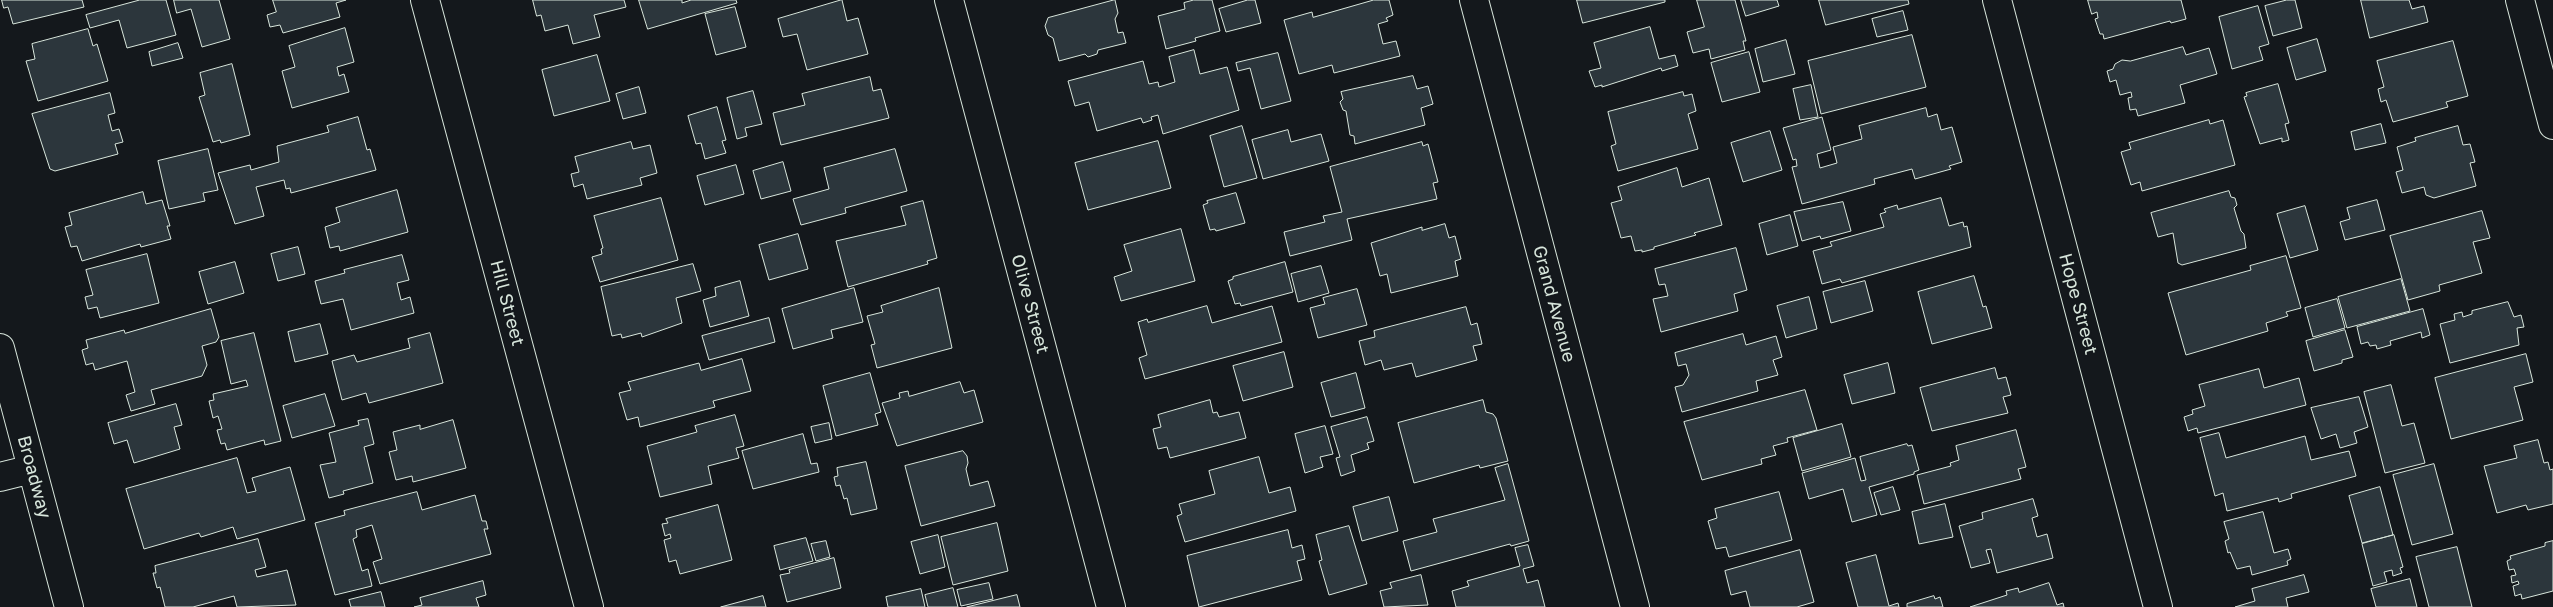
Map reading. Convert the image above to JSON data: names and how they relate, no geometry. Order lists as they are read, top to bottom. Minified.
{"streets":{"street":["Hill Street","Olive Street","Grand Avenue","Hope Street","Broadway"]}}
